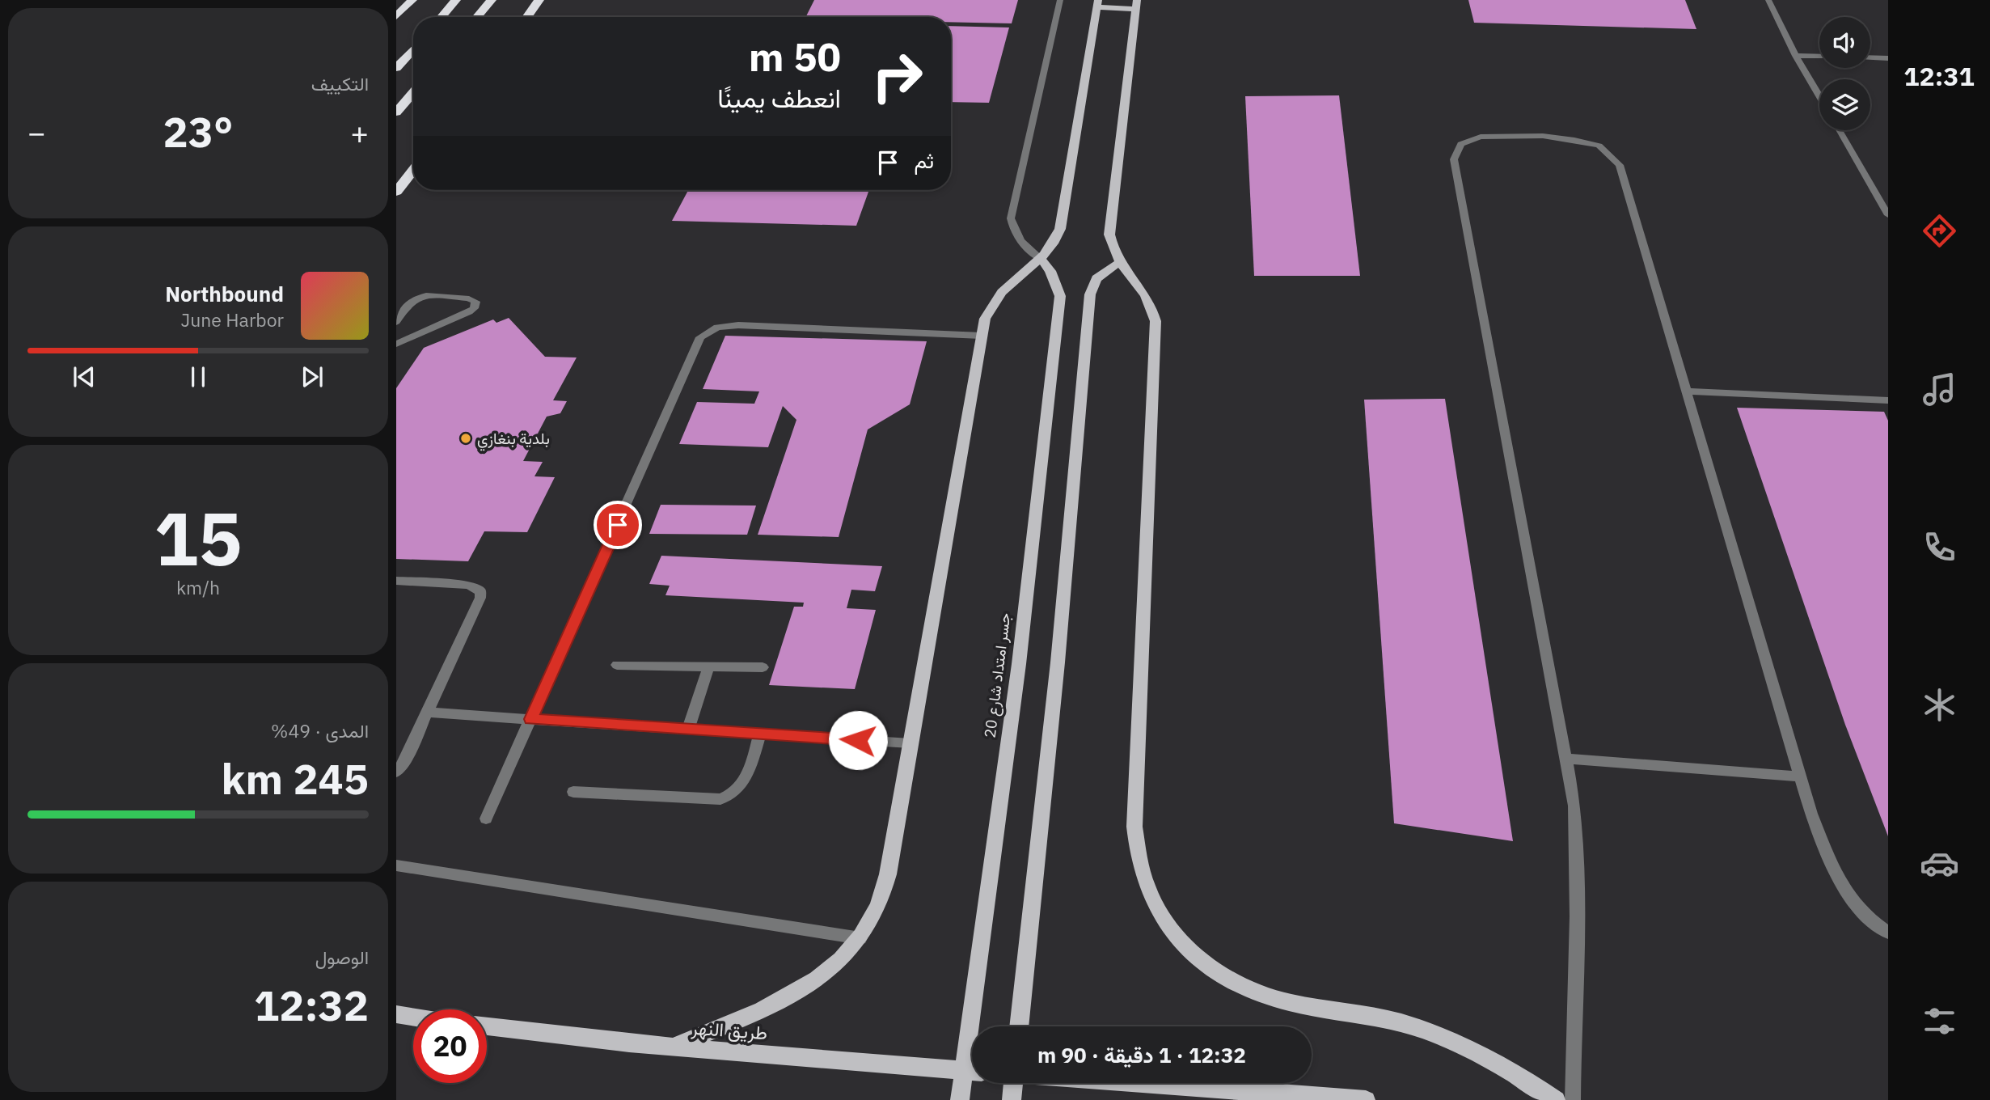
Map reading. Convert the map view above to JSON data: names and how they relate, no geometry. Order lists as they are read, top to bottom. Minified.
{"streets":{"main road":["جسر امتداد شارع 20","طريق النهر"]},"places":["بلدية بنغازي"],"page":{"tabs":"12:31","tile":["التكييف",["15","km/h"],["المدى · 49%","245 km"],["الوصول","12:32"]],"turn":["50 m","انعطف يمينًا"],"heat":["−","23°","+"],"then":"ثم","song":["Northbound","June Harbor"],"limit":"20","trip":"12:32 · 1 دقيقة · 90 m"}}
